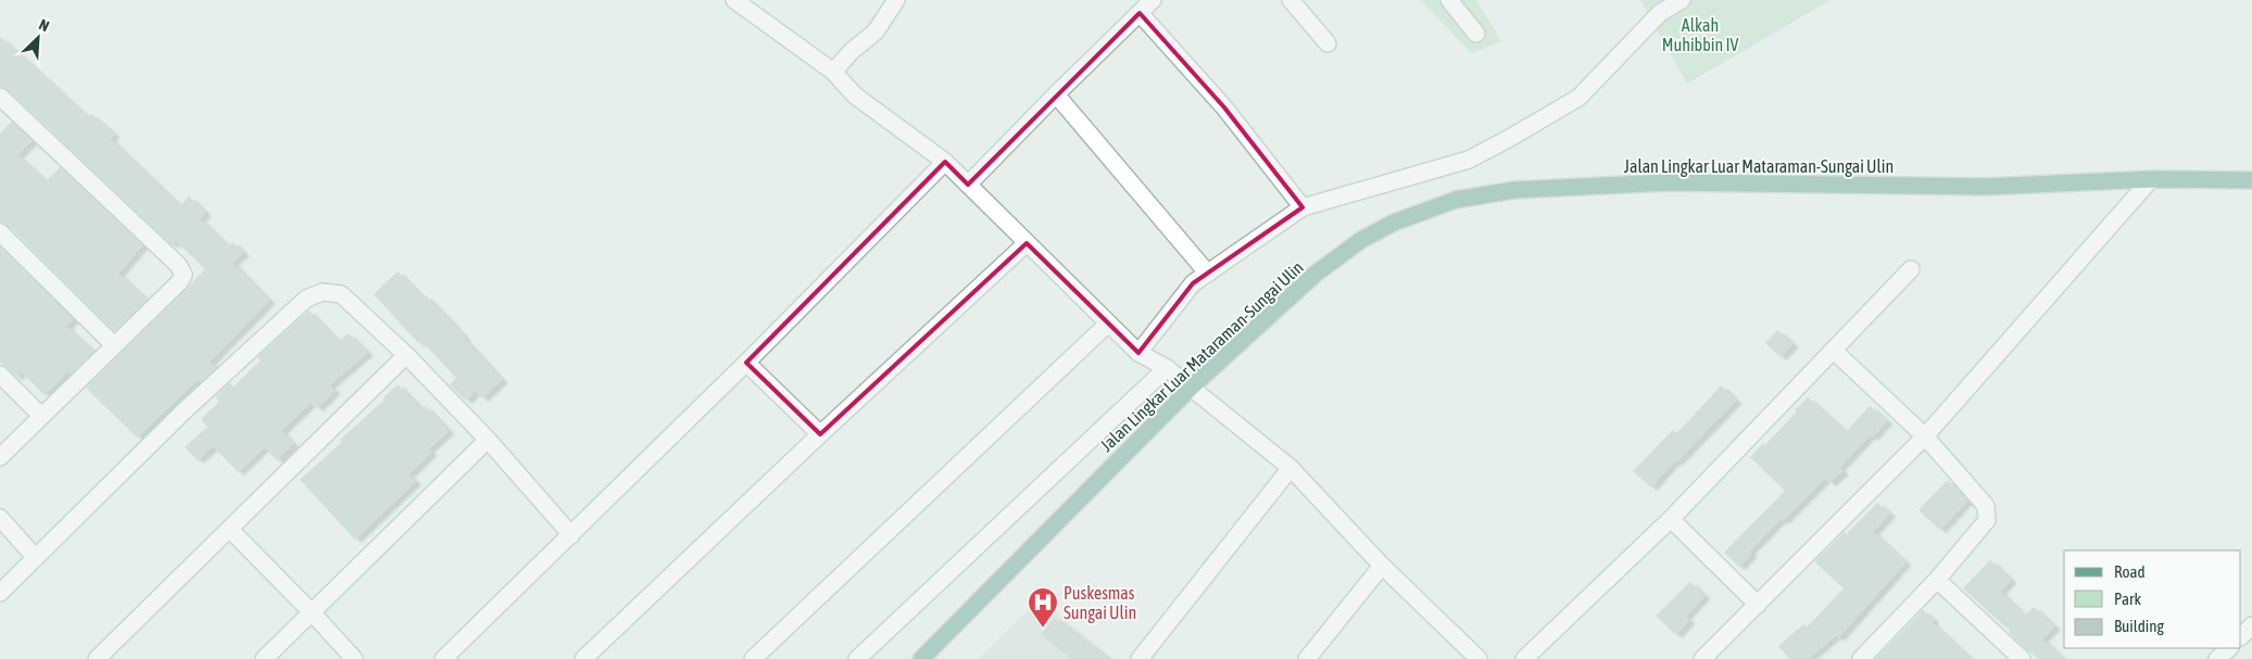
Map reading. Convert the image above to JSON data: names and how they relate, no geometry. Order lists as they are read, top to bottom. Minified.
{"streets":{"main road":["Jalan Lingkar Luar Mataraman-Sungai Ulin"]},"parks":["Alkah Muhibbin IV"],"places":{"hospital":["Puskesmas Sungai Ulin"]},"legend":["Road","Park","Building"],"north":"top right"}
